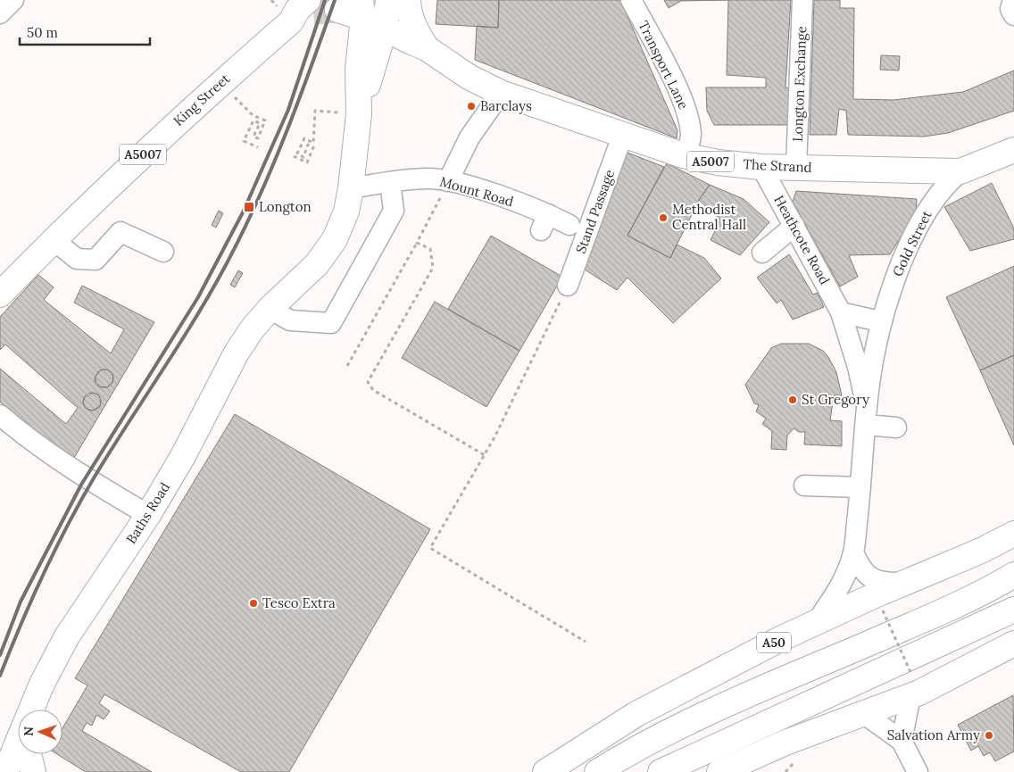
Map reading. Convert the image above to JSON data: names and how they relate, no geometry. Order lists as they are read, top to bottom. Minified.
{"streets":{"main road":["King Street","A5007","The Strand","Baths Road","A50"],"street":["Transport Lane","Longton Exchange","Mount Road","Stand Passage","Heathcote Road","Gold Street"]},"crossings":[["Transport Lane","The Strand"],["Longton Exchange","The Strand"],["A5007","The Strand"],["The Strand","Stand Passage"],["The Strand","Heathcote Road"],["The Strand","Gold Street"],["Mount Road","Baths Road"],["Heathcote Road","Gold Street"],["Heathcote Road","A50"]],"places":{"other":["Barclays","Methodist Central Hall","St Gregory","Tesco Extra","Salvation Army"],"transit":["Longton"]},"scale_bar":"50 m","north":"left"}
